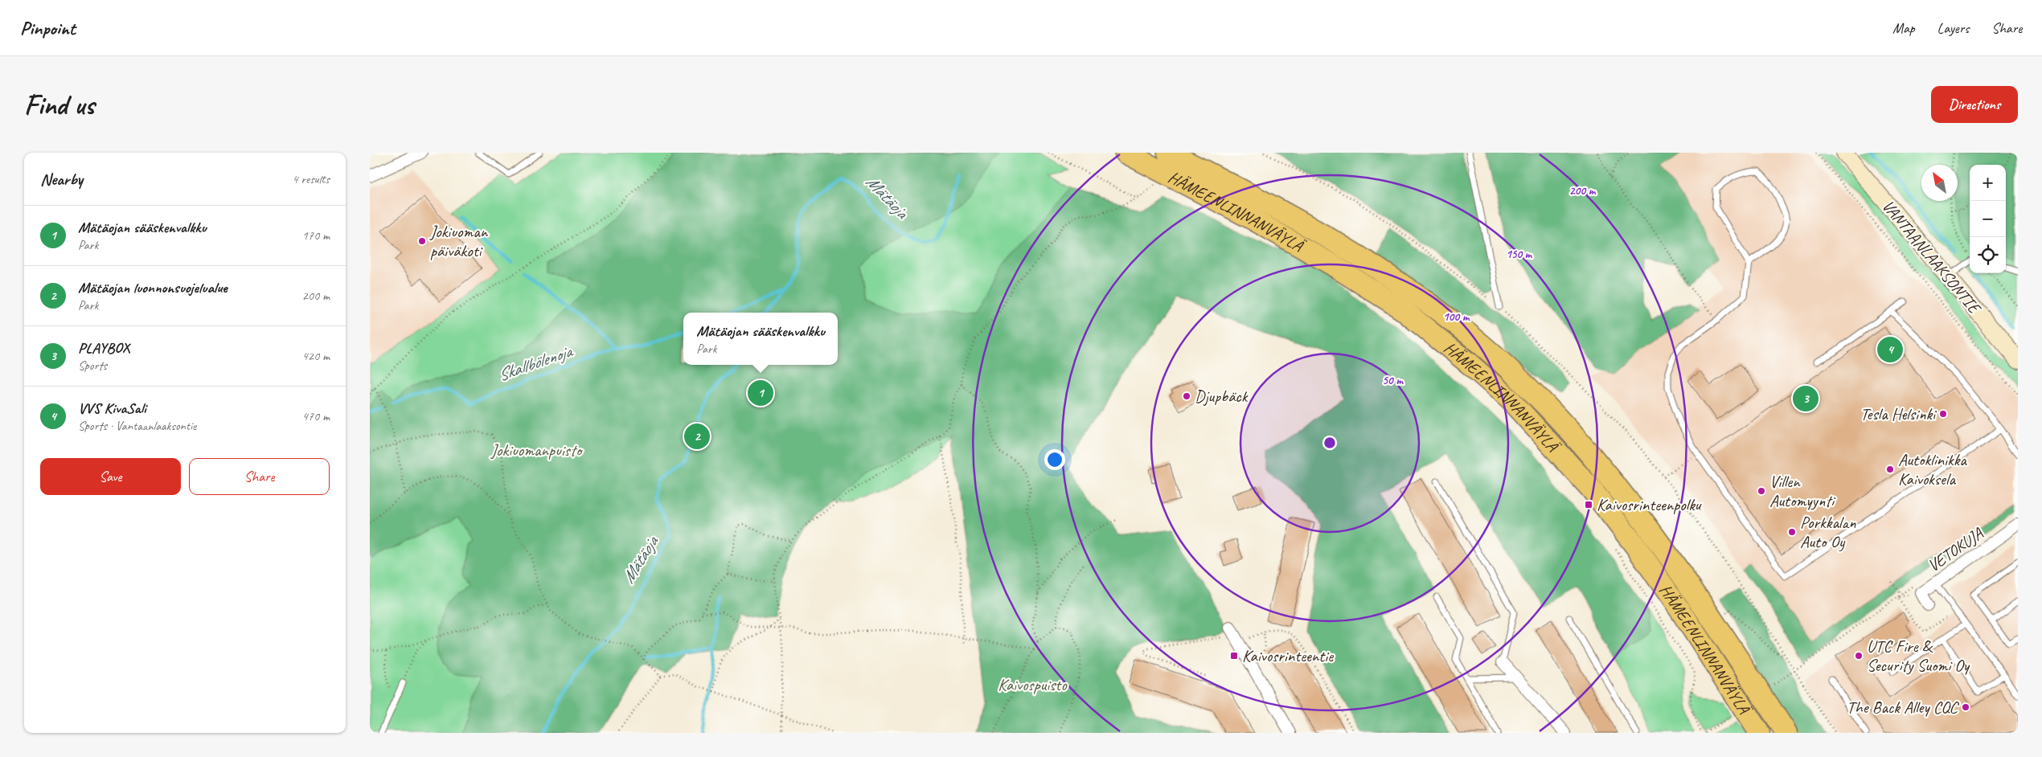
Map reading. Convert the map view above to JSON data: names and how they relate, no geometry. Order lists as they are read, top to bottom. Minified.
{"streets":{"highway":["HÄMEENLINNANVÄYLÄ"],"main road":["VANTAANLAAKSONTIE"],"street":["VETOKUJA"]},"water":["Mätäoja","Skallbölenoja"],"parks":["Jokiuomanpuisto","Kaivospuisto"],"places":{"other":["Jokiuoman päiväkoti","Djupbäck","Tesla Helsinki","Autoklinikka Kaivoksela","Villen Automyynti","Porkkalan Auto Oy","UTC Fire & Security Suomi Oy","The Back Alley CQC"],"transit":["Kaivosrinteenpolku","Kaivosrinteentie"]},"north":"top left","page":{"header":"Pinpoint","nav":["Map","Layers","Share"],"buttons":["Directions",["Save","Share"]],"title":"Find us","heading":["Nearby","4 results"],"map_buttons":["+","−"],"list":[{"mark":"1","name":"Mätäojan sääskenvalkku","note":"Park","value":"170 m"},{"mark":"2","name":"Mätäojan luonnonsuojelualue","note":"Park","value":"200 m"},{"mark":"3","name":"PLAYBOX","note":"Sports","value":"420 m"},{"mark":"4","name":"VVS KivaSali","note":"Sports · Vantaanlaaksontie","value":"470 m"}],"popup":["Mätäojan sääskenvalkku","Park"],"pins":["4","1","3","2"]},"rings":["200 m","150 m","100 m","50 m"]}
